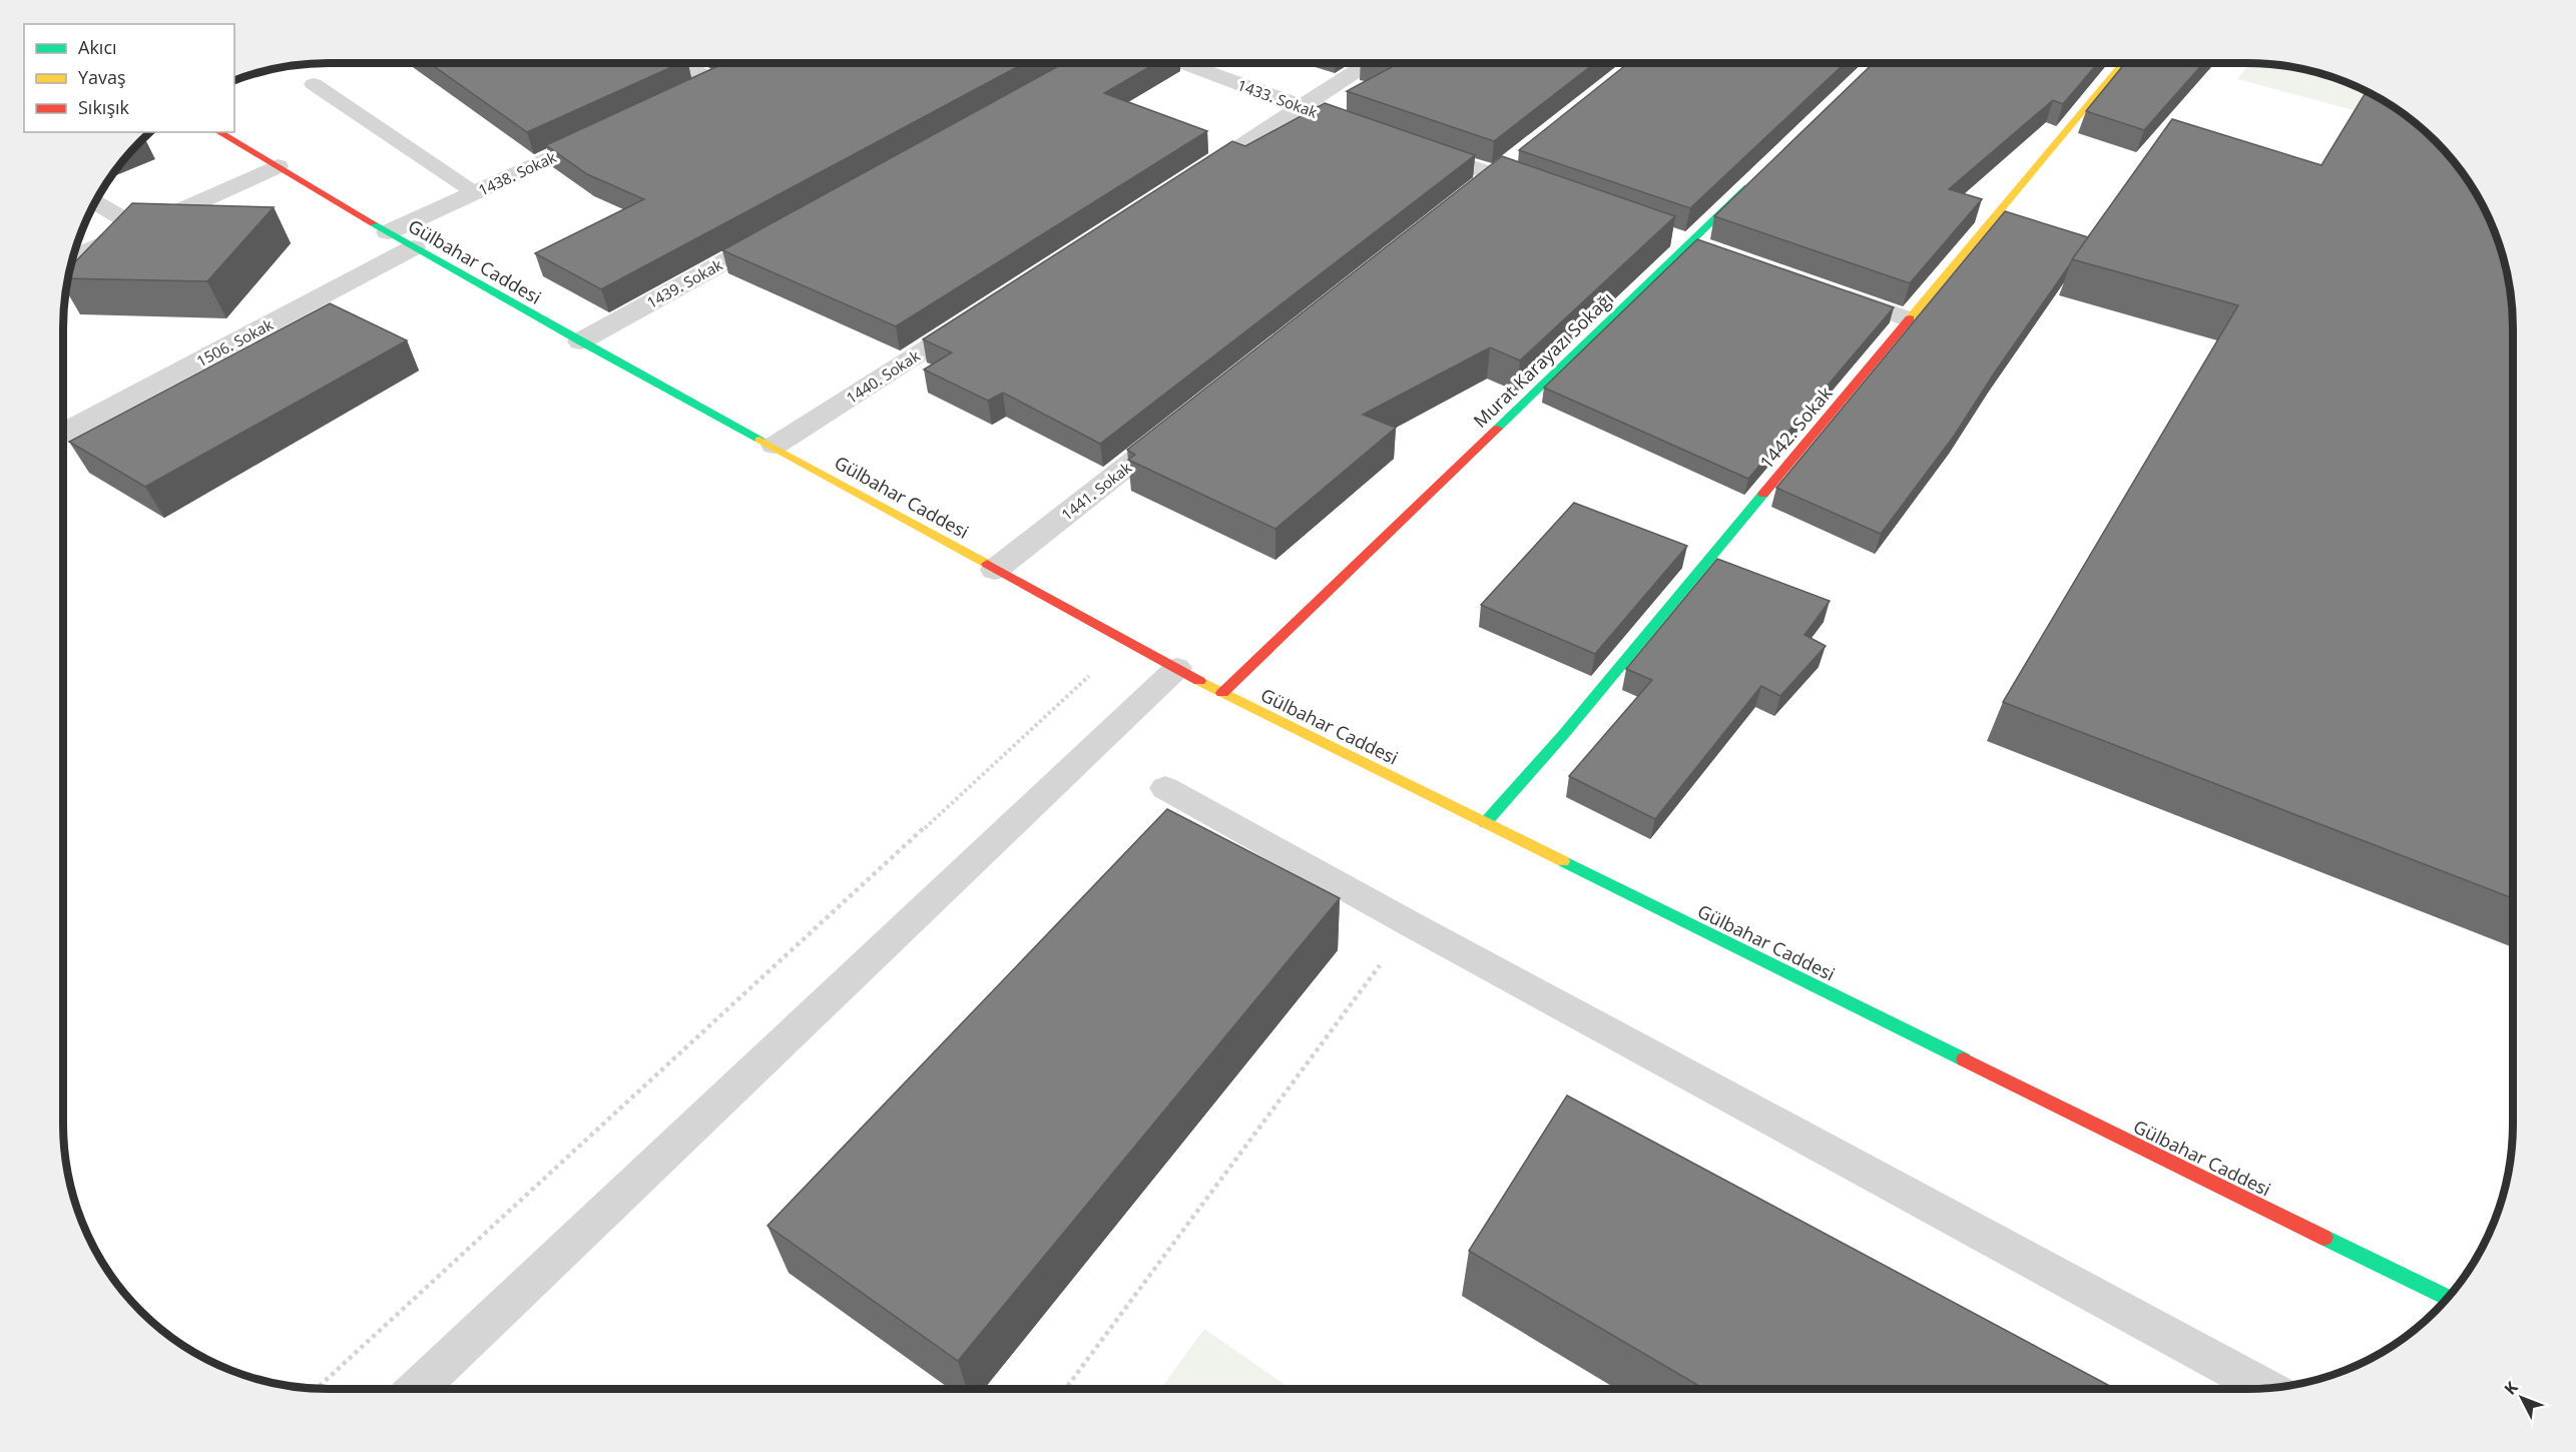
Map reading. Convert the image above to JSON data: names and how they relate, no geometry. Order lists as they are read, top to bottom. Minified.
{"streets":{"street":["1433. Sokak","1438. Sokak","Gülbahar Caddesi","1439. Sokak","1506. Sokak","Murat Karayazı Sokağı","1440. Sokak","1442. Sokak","1441. Sokak"]},"crossings":[["1438. Sokak","Gülbahar Caddesi"],["Gülbahar Caddesi","1439. Sokak"],["Gülbahar Caddesi","1506. Sokak"],["Gülbahar Caddesi","Murat Karayazı Sokağı"],["Gülbahar Caddesi","1440. Sokak"],["Gülbahar Caddesi","1442. Sokak"],["Gülbahar Caddesi","1441. Sokak"]],"legend":["Akıcı","Yavaş","Sıkışık"],"north":"top left"}
